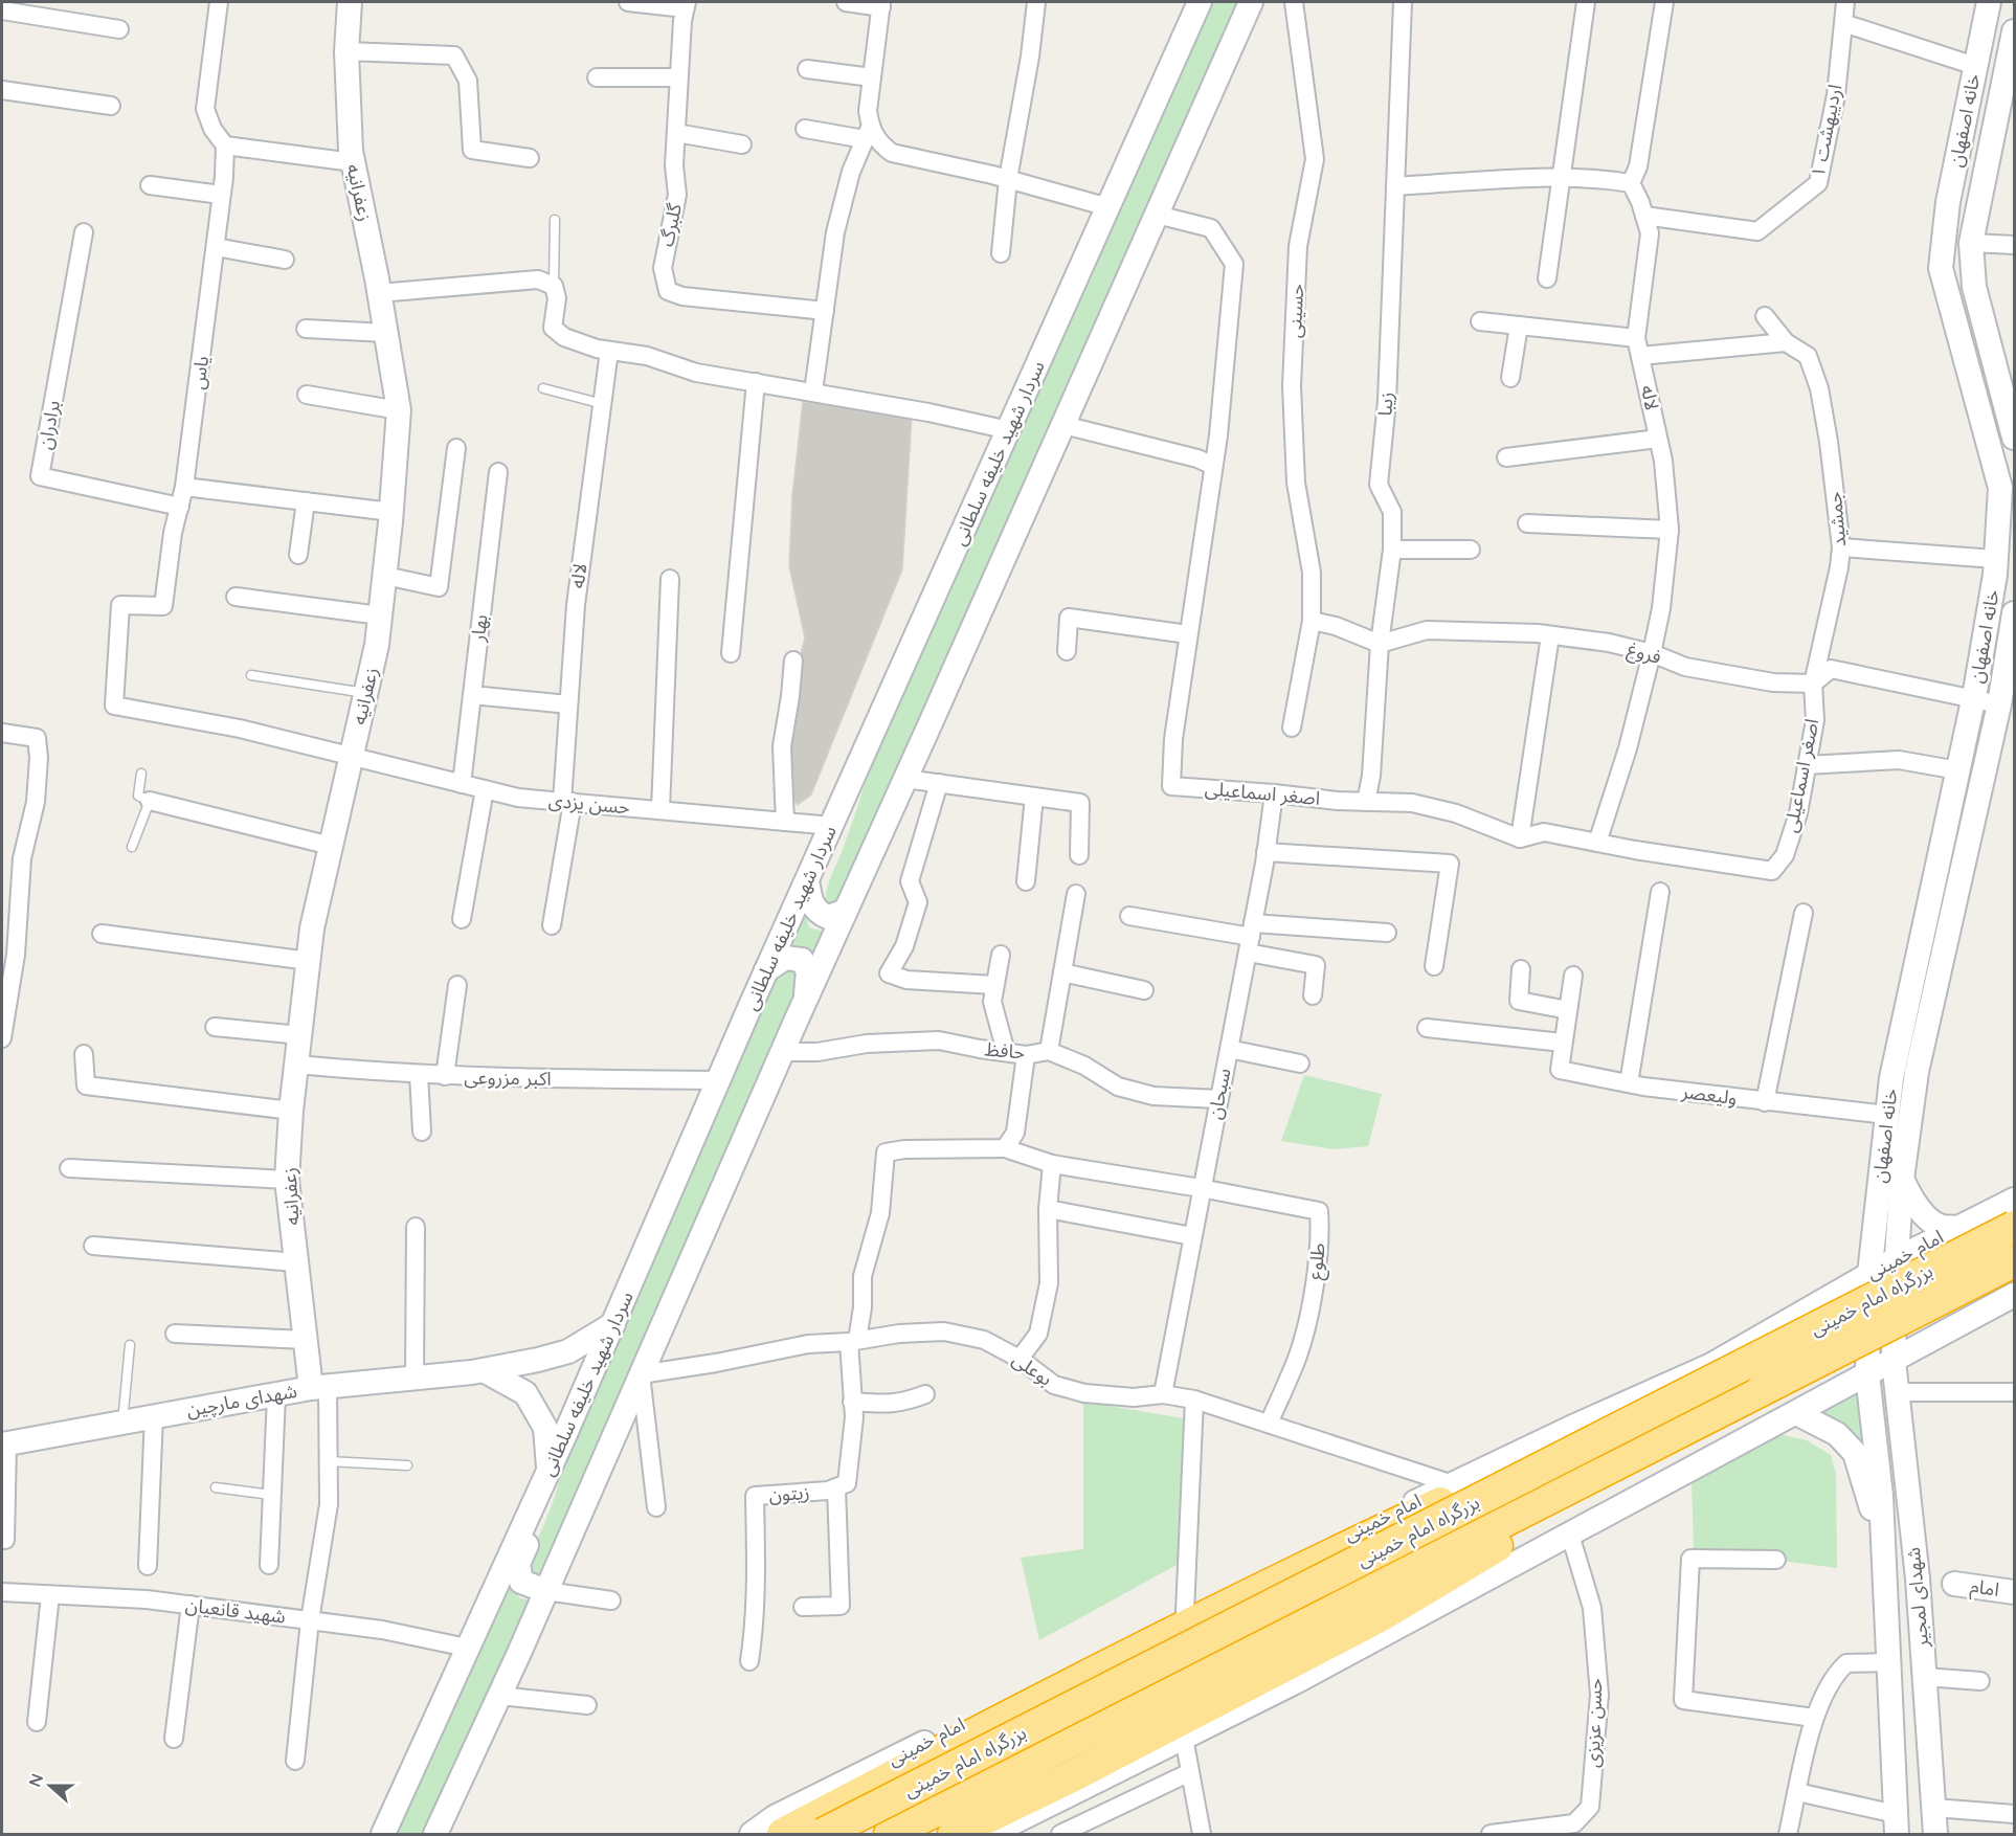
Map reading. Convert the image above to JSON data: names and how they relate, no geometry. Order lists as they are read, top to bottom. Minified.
{"streets":{"highway":["بزرگراه امام خمینی"],"main road":["خانه اصفهان","زعفرانیه","سردار شهید خلیفه سلطانی","امام خمینی","شهدای مارچین","امام","شهدای لمجیر"],"street":["اردیبهشت ۱","گلبرگ","حسینی","یاس","لاله","زیبا","برادران","جمشید","بهار","فروغ","اصغر اسماعیلی","حسن یزدی","حافظ","اکبر مزروعی","سبحان","ولیعصر","طلوع","بوعلی","زیتون","شهید قانعیان","حسن عزیزی"]},"crossings":[["خانه اصفهان","فروغ"],["خانه اصفهان","ولیعصر"],["خانه اصفهان","امام خمینی"],["خانه اصفهان","شهدای لمجیر"],["اردیبهشت ۱","لاله"],["زعفرانیه","حسن یزدی"],["زعفرانیه","اکبر مزروعی"],["زعفرانیه","شهدای مارچین"],["یاس","برادران"],["یاس","حسن یزدی"],["لاله","فروغ"],["لاله","اصغر اسماعیلی"],["لاله","حسن یزدی"],["زیبا","فروغ"],["زیبا","اصغر اسماعیلی"],["سردار شهید خلیفه سلطانی","حسن یزدی"],["سردار شهید خلیفه سلطانی","اکبر مزروعی"],["سردار شهید خلیفه سلطانی","شهدای مارچین"],["سردار شهید خلیفه سلطانی","شهید قانعیان"],["جمشید","فروغ"],["جمشید","اصغر اسماعیلی"],["بهار","حسن یزدی"],["فروغ","اصغر اسماعیلی"],["اصغر اسماعیلی","سبحان"],["حافظ","سبحان"],["سبحان","طلوع"],["سبحان","بوعلی"],["امام خمینی","بوعلی"],["امام خمینی","شهدای لمجیر"],["طلوع","بوعلی"],["بوعلی","زیتون"]],"north":"left"}
